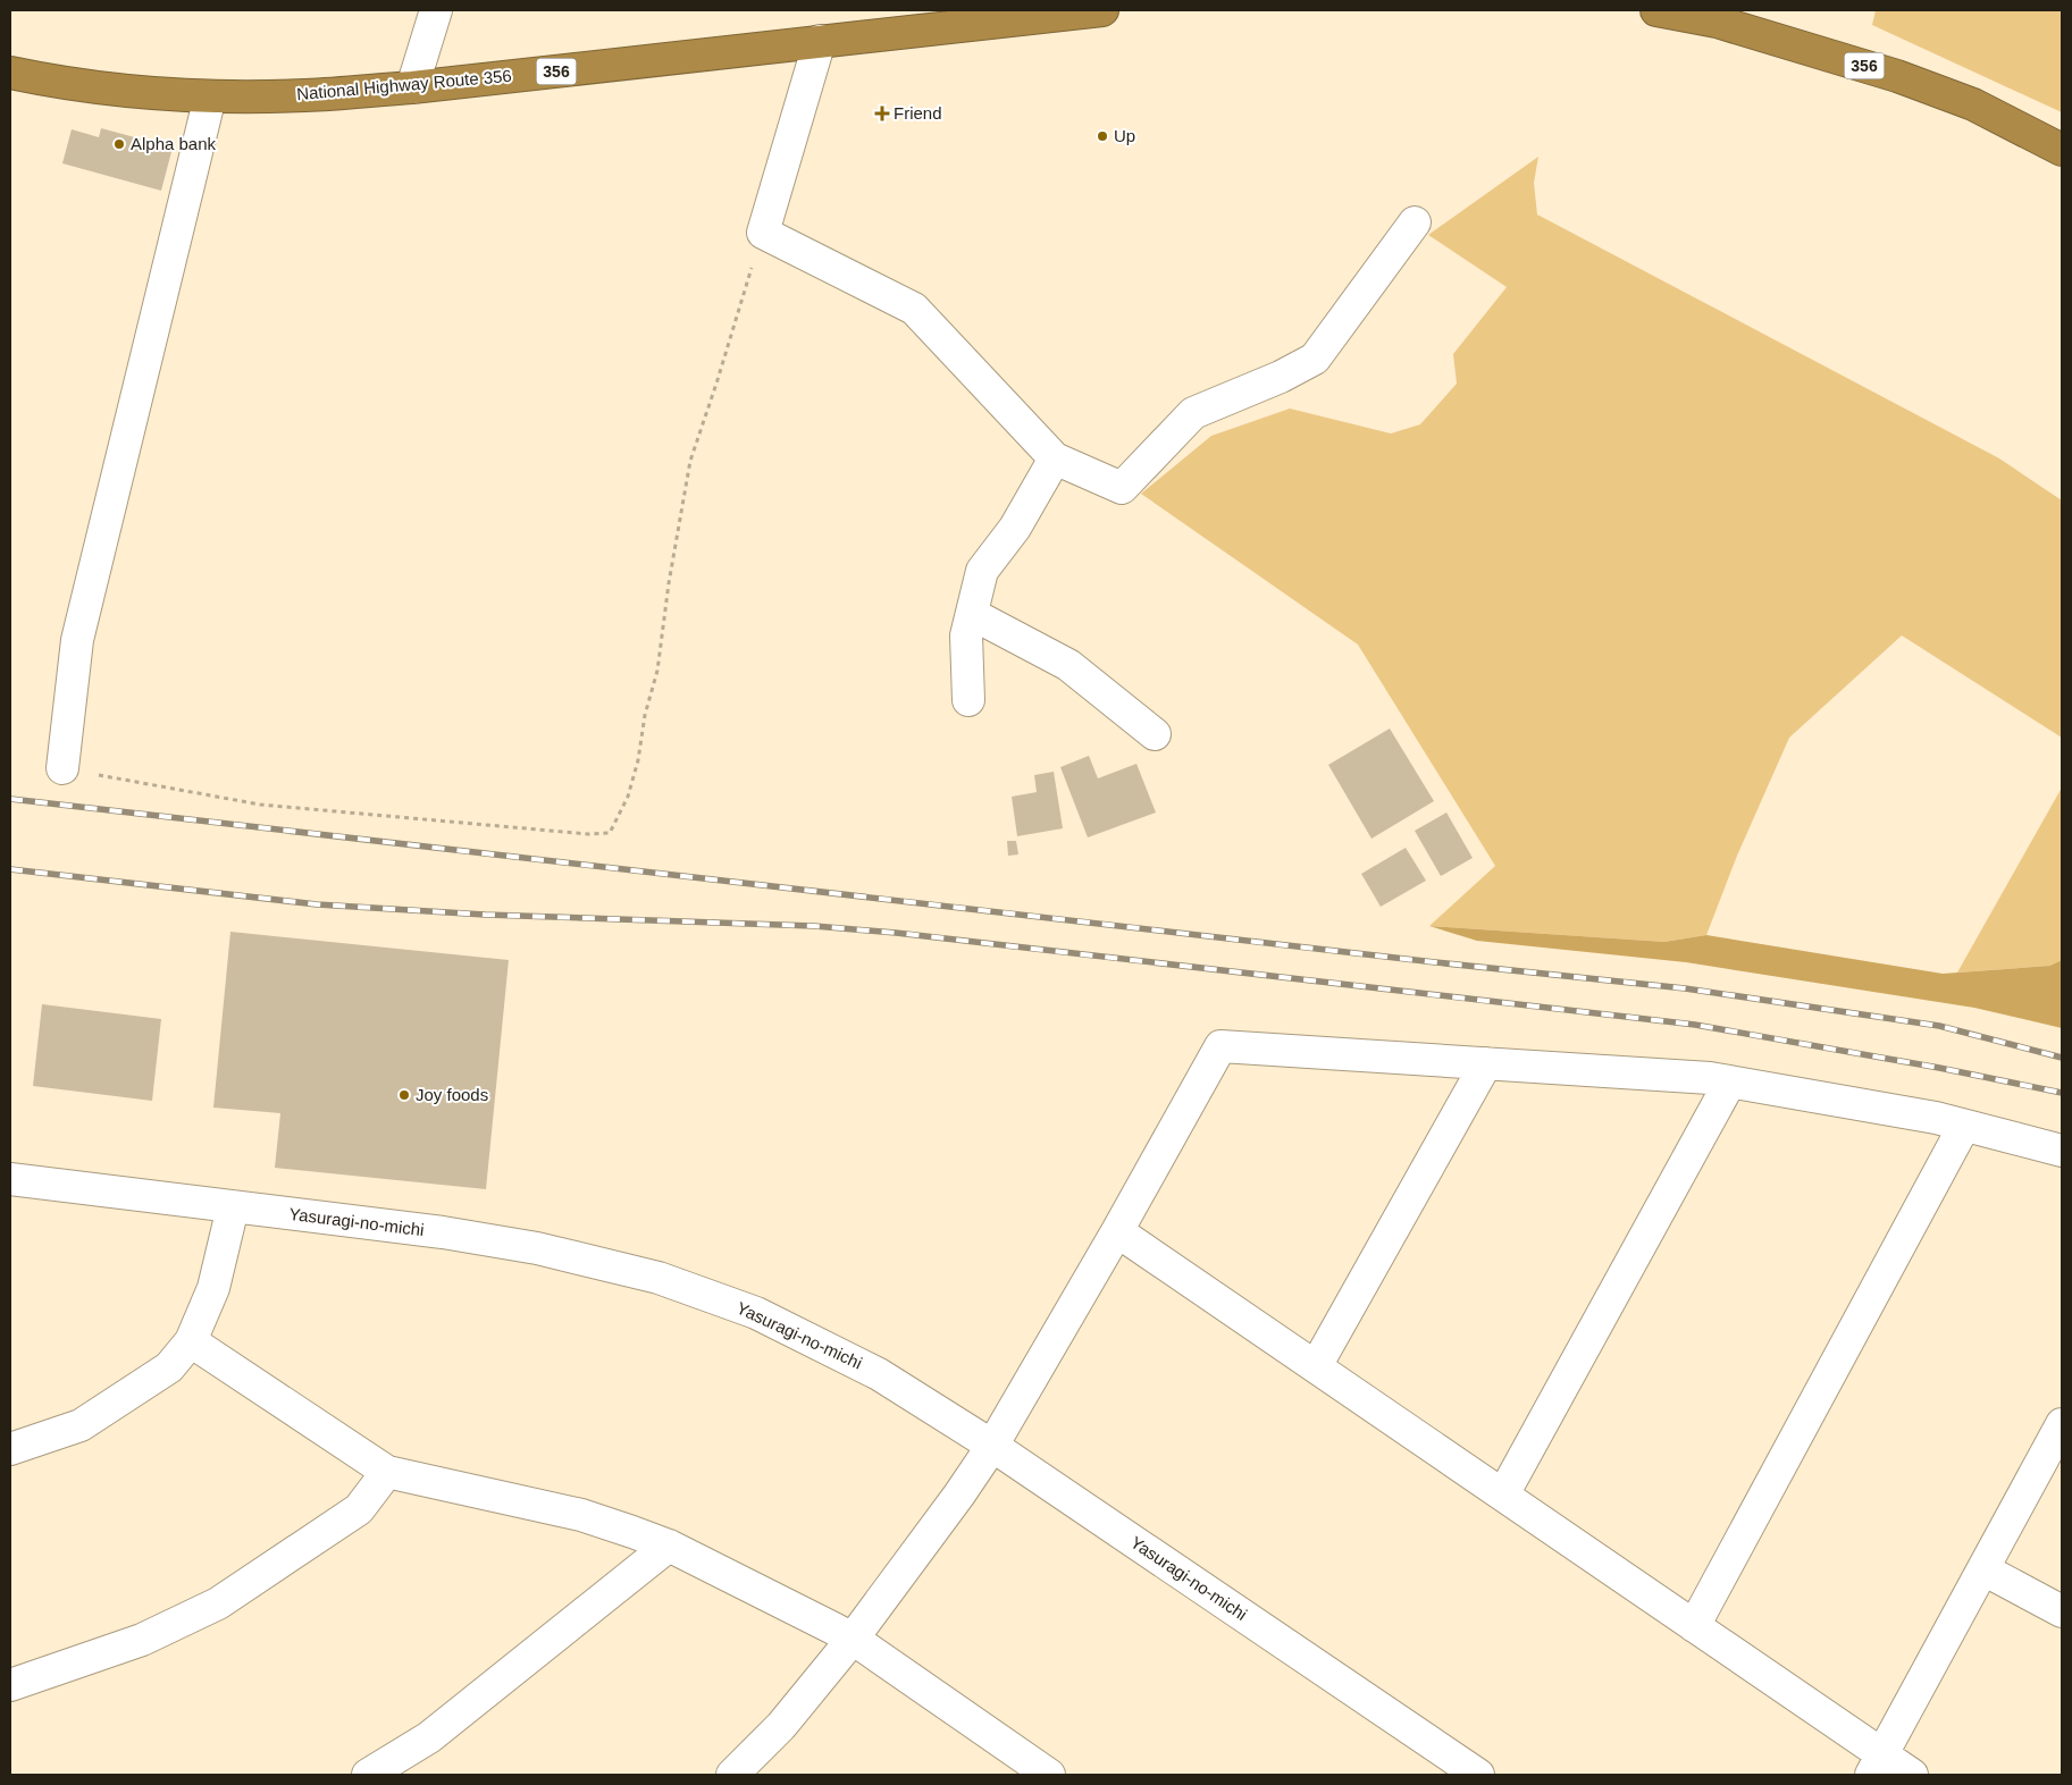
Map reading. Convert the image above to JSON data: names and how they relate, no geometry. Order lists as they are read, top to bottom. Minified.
{"streets":{"highway":["356","National Highway Route 356"],"street":["Yasuragi-no-michi"]},"places":{"health":["Friend"],"other":["Up","Alpha bank","Joy foods"]}}
